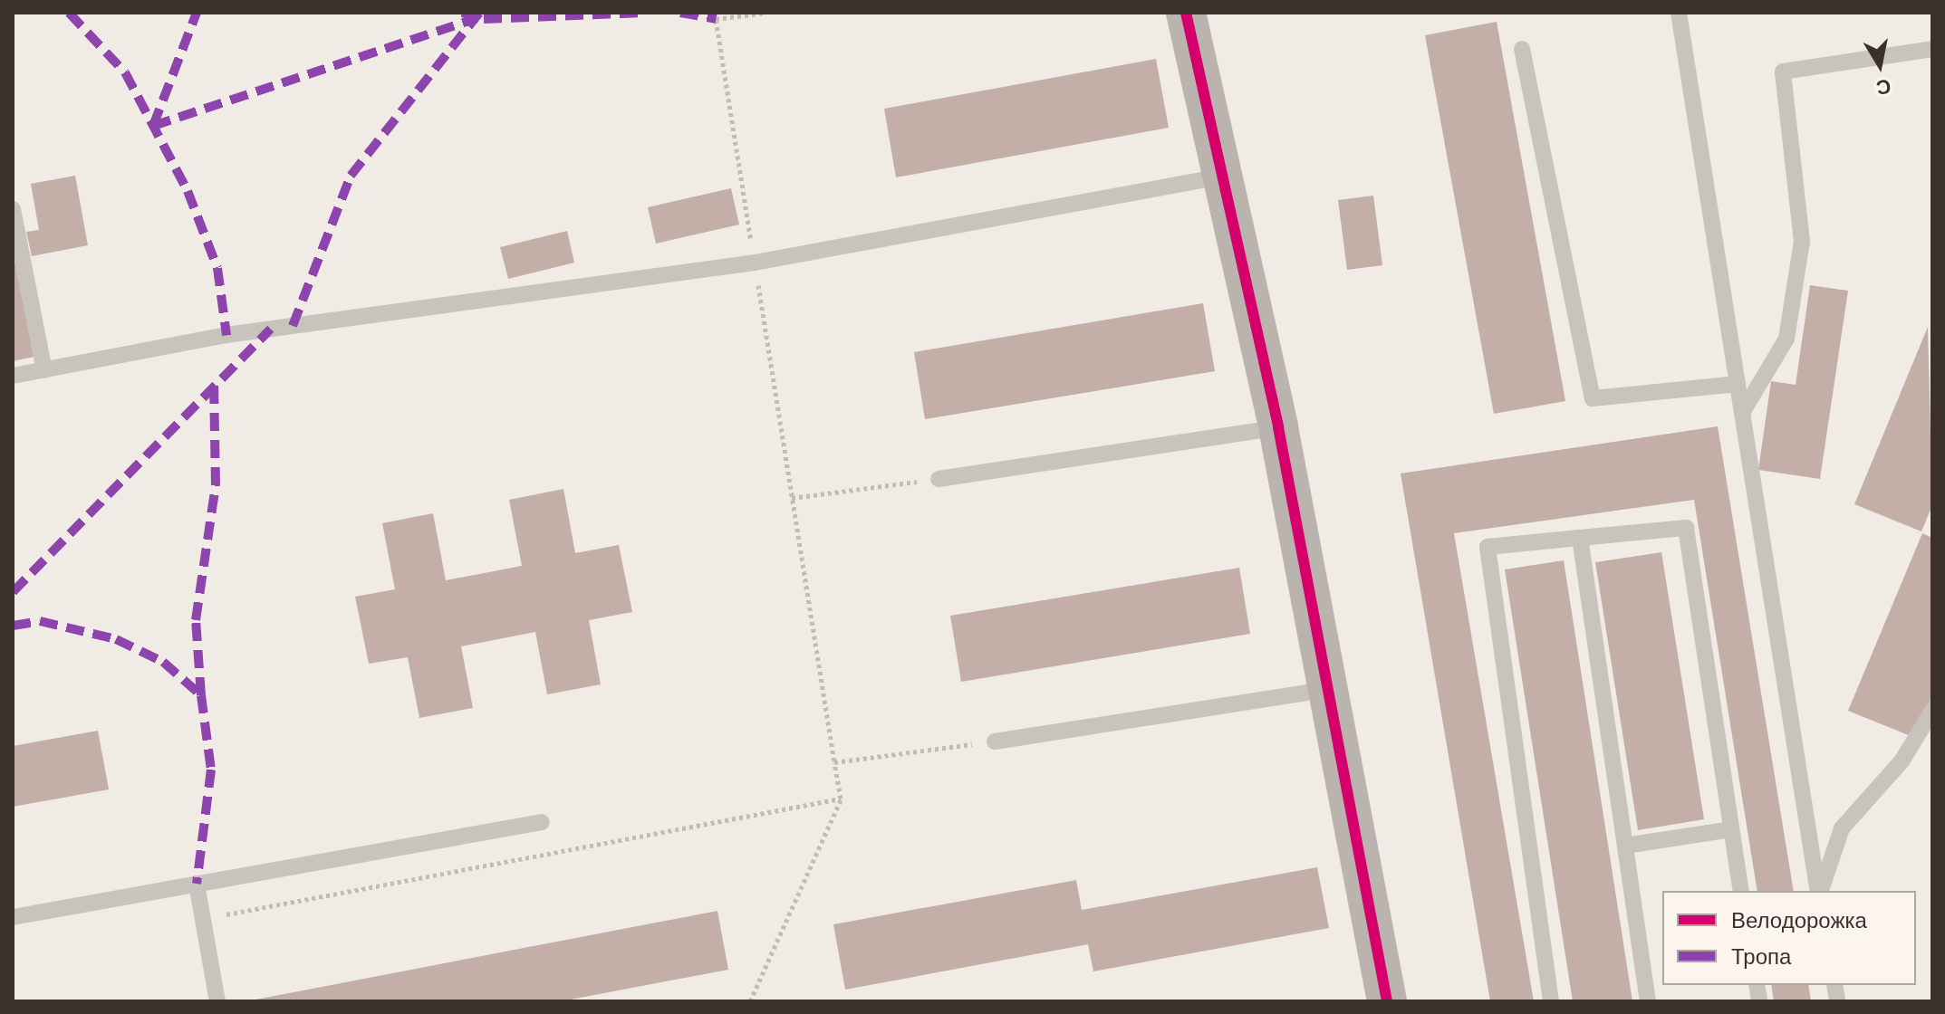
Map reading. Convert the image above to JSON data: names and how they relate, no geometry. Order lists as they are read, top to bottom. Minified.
{"legend":["Велодорожка","Тропа"],"north":"bottom"}
